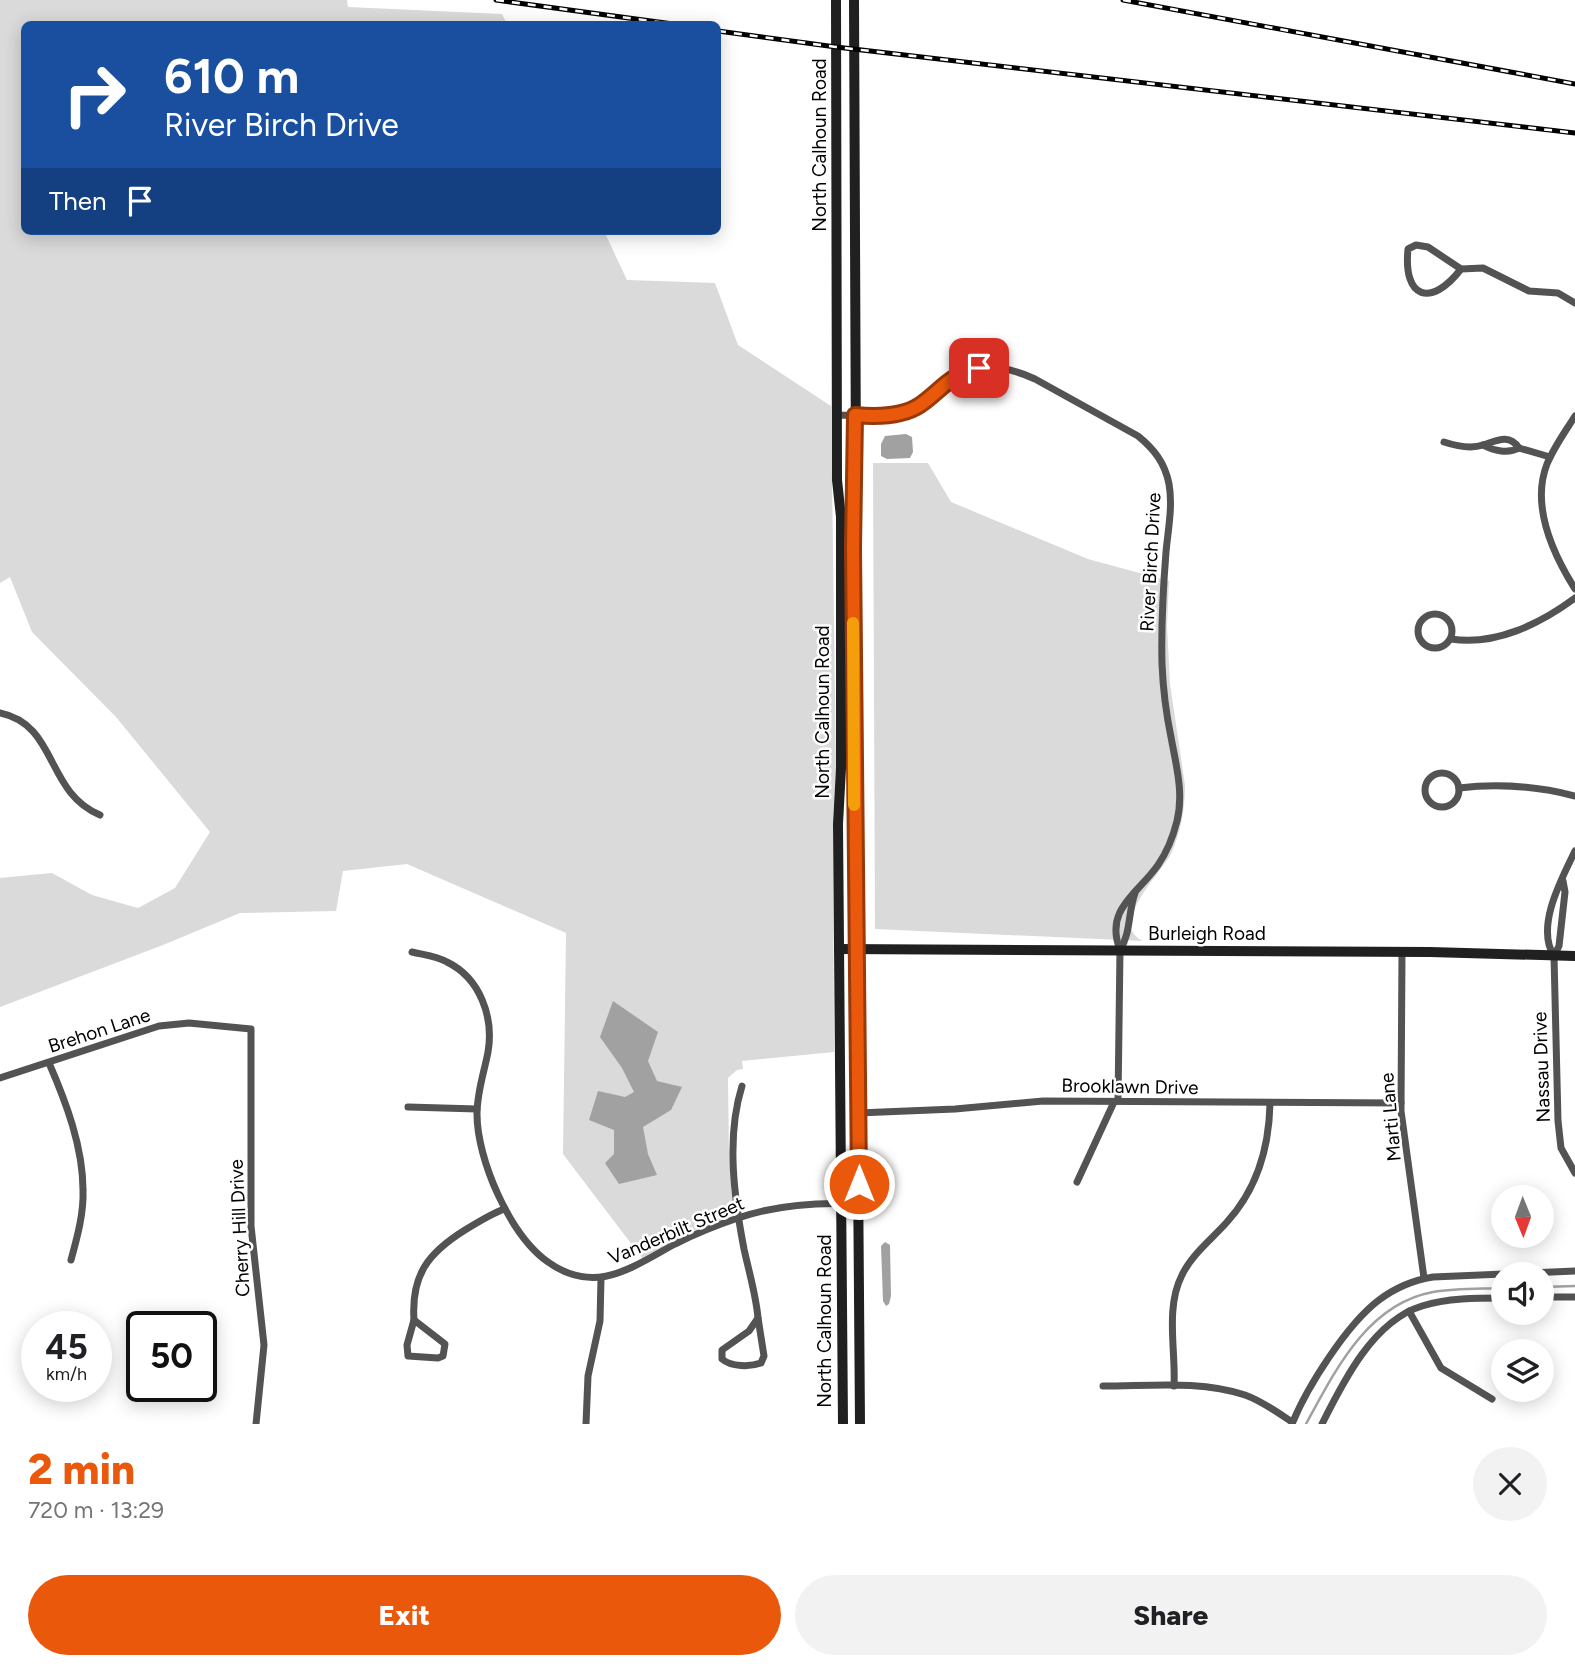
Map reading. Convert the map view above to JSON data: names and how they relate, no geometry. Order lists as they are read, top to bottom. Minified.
{"streets":{"main road":["North Calhoun Road","Burleigh Road"],"street":["River Birch Drive","Brehon Lane","Nassau Drive","Brooklawn Drive","Marti Lane","Cherry Hill Drive","Vanderbilt Street"]},"crossings":[["North Calhoun Road","River Birch Drive"],["North Calhoun Road","Burleigh Road"],["North Calhoun Road","Brooklawn Drive"],["North Calhoun Road","Vanderbilt Street"],["River Birch Drive","Burleigh Road"],["Burleigh Road","Nassau Drive"],["Burleigh Road","Marti Lane"],["Brehon Lane","Cherry Hill Drive"],["Brooklawn Drive","Marti Lane"]],"north":"bottom","page":{"turn":["610 m","River Birch Drive"],"then":"Then","speed":"45 km/h","limit":"50","heading":["2 min","720 m · 13:29"],"buttons":["Exit","Share"]}}
